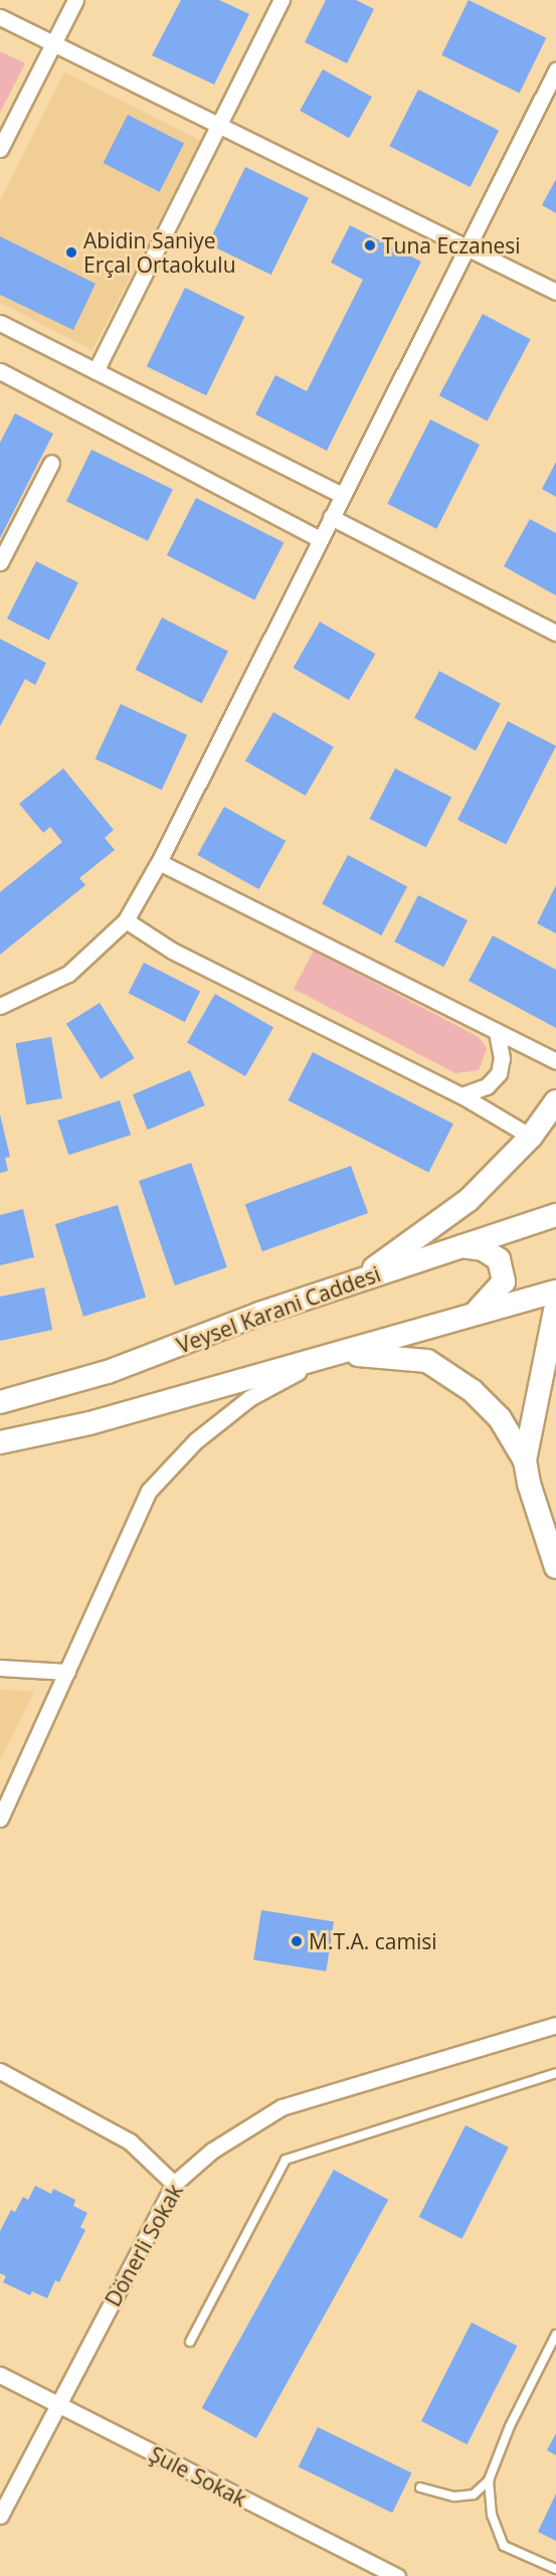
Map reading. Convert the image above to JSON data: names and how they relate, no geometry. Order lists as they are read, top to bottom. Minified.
{"streets":{"main road":["Veysel Karani Caddesi"],"street":["Dönerli Sokak","Şule Sokak"]},"crossings":[["Dönerli Sokak","Şule Sokak"]],"places":["Tuna Eczanesi","Abidin Saniye Erçal Ortaokulu","M.T.A. camisi"]}
